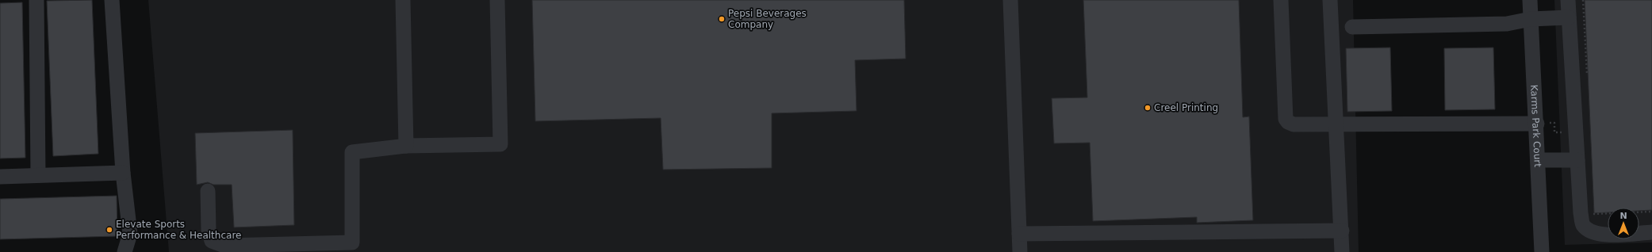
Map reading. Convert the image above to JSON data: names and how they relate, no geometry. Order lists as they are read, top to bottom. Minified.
{"streets":{"street":["Karms Park Court"]},"places":["Pepsi Beverages Company","Creel Printing","Elevate Sports Performance & Healthcare"],"north":"top"}
